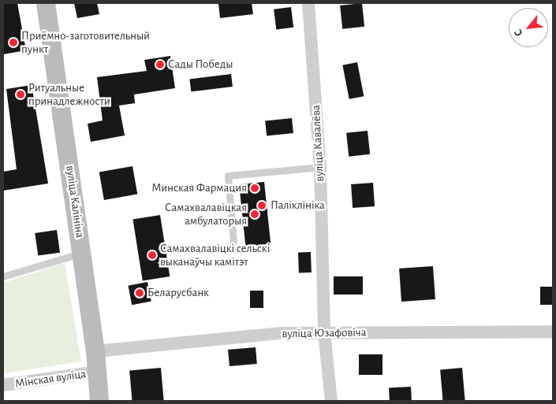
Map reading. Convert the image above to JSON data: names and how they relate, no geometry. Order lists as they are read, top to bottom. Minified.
{"streets":{"street":["вуліца Кавалёва","вуліца Калініна","вуліца Юзафовіча","Мінская вуліца"]},"crossings":[["вуліца Кавалёва","вуліца Юзафовіча"],["вуліца Калініна","вуліца Юзафовіча"],["вуліца Калініна","Мінская вуліца"]],"places":["Приёмно-заготовительный пункт","Сады Победы","Ритуальные принадлежности","Минская Фармация","Паліклініка","Самахвалавіцкая амбулаторыя","Самахвалавіцкі сельскі выканаўчы камітэт","Беларусбанк"],"north":"bottom left"}
